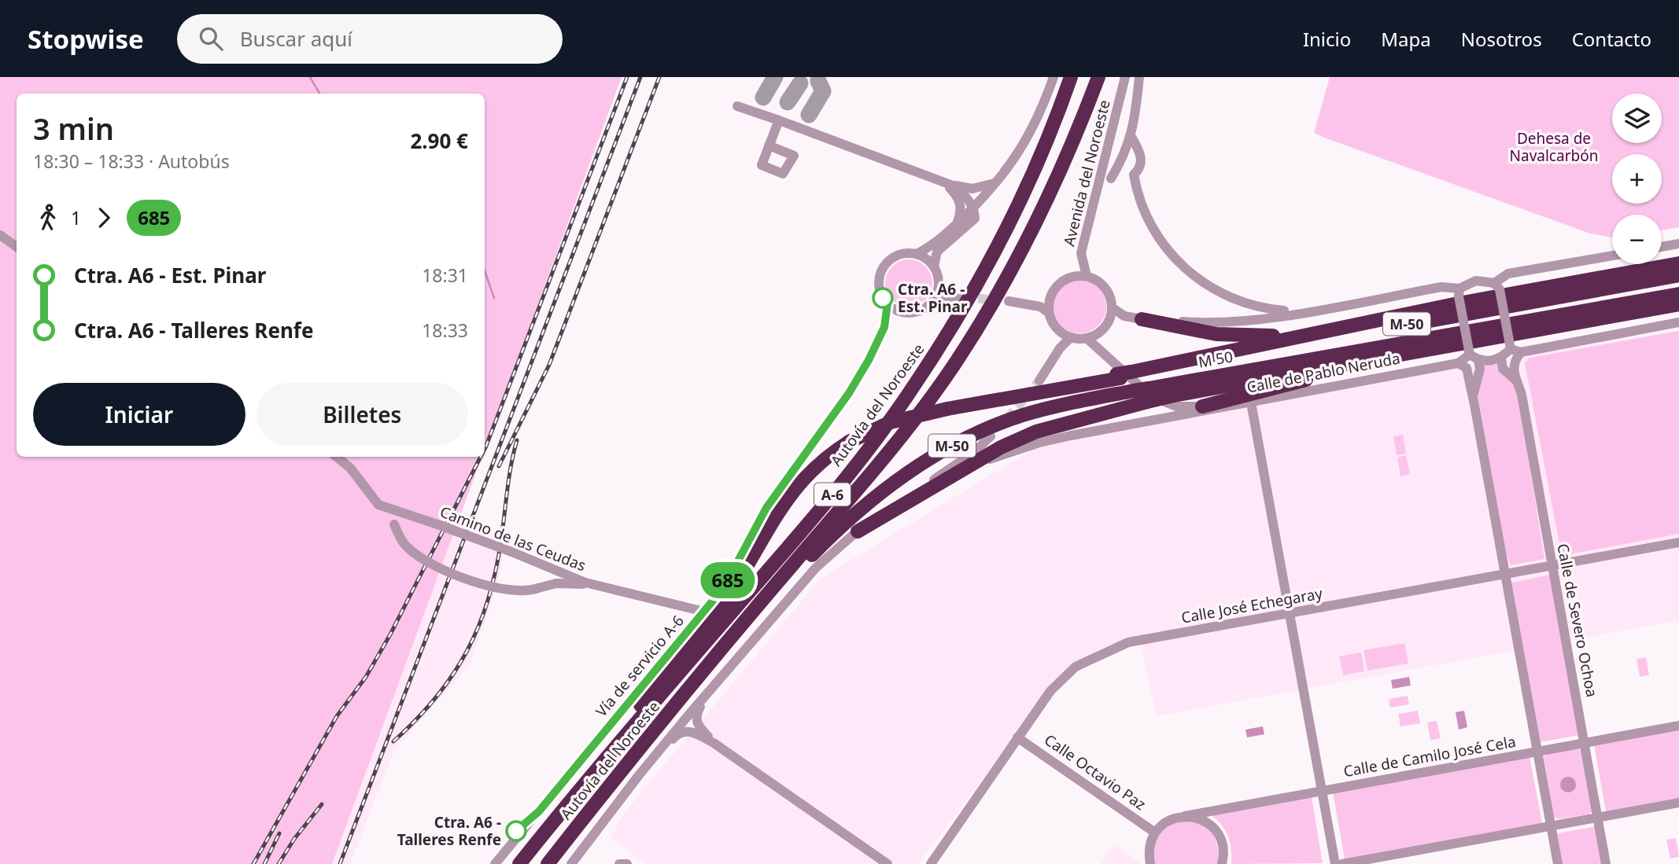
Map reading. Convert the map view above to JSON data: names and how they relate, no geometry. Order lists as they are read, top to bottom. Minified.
{"streets":{"highway":["M-50","M 50","Autovía del Noroeste","A-6"],"street":["Avenida del Noroeste","Calle de Pablo Neruda","Camino de las Ceudas","Calle José Echegaray","Calle de Severo Ochoa","Vía de servicio A-6","Calle de Camilo José Cela","Calle Octavio Paz"]},"crossings":[["M 50","Autovía del Noroeste"],["Camino de las Ceudas","Vía de servicio A-6"],["Calle José Echegaray","Calle de Severo Ochoa"],["Calle José Echegaray","Calle Octavio Paz"],["Calle de Severo Ochoa","Calle de Camilo José Cela"],["Calle de Camilo José Cela","Calle Octavio Paz"]],"parks":["Dehesa de Navalcarbón"],"places":["Ctra. A6 - Est. Pinar","Ctra. A6 - Talleres Renfe"],"lines":["bus line 685"],"page":{"header":"Stopwise","search":"Buscar aquí","nav":["Inicio","Mapa","Nosotros","Contacto"],"on_map":"685","map_buttons":["+","−"],"heading":["3 min","18:30 – 18:33 · Autobús","2.90 €"],"legs":["1","685"],"list":[{"name":"Ctra. A6 - Est. Pinar","value":"18:31"},{"name":"Ctra. A6 - Talleres Renfe","value":"18:33"}],"buttons":["Iniciar","Billetes"]}}
